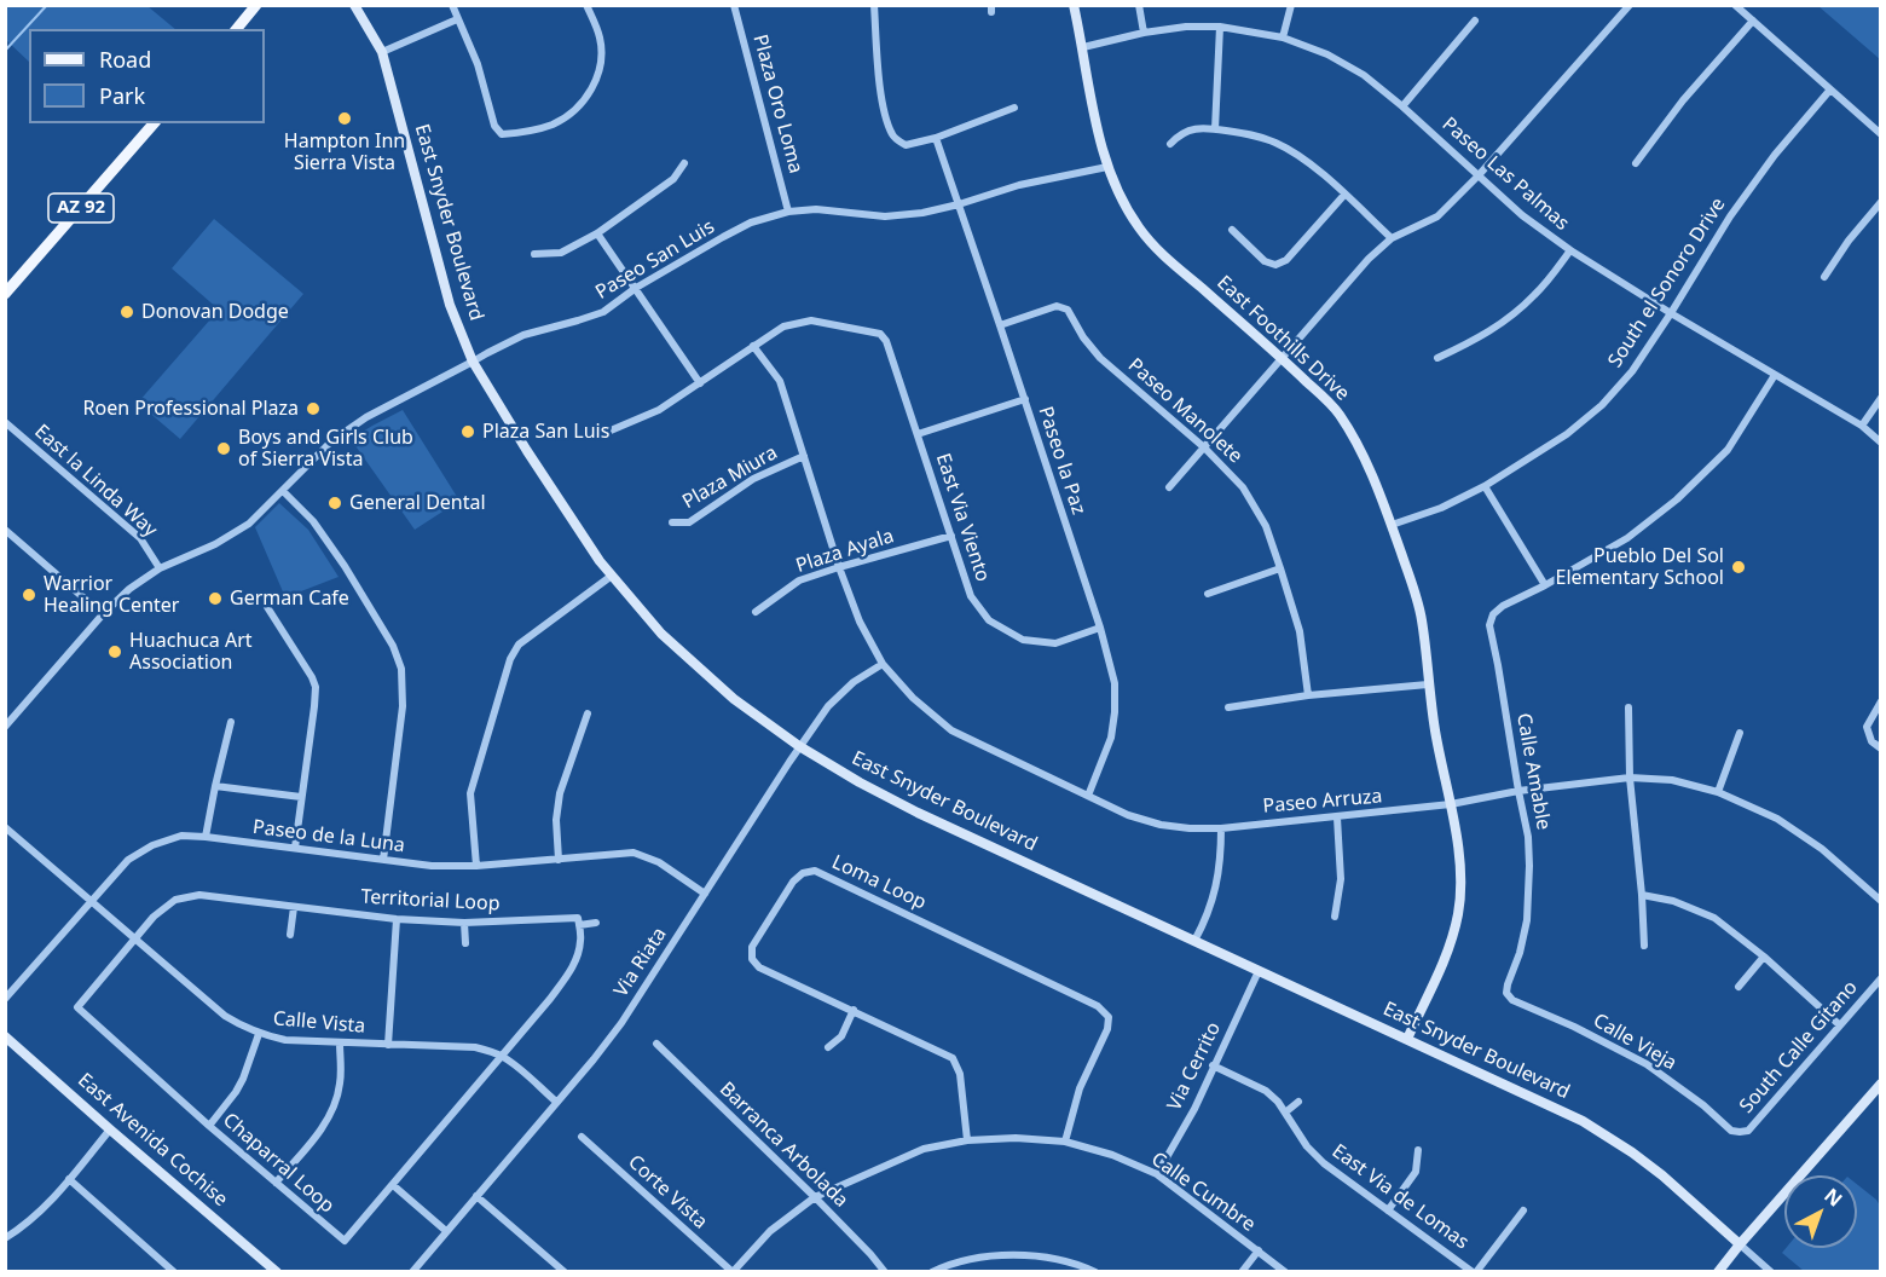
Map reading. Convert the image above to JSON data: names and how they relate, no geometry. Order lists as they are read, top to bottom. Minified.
{"streets":{"main road":["AZ 92"],"street":["Plaza Oro Loma","Paseo Las Palmas","East Snyder Boulevard","Paseo San Luis","South el Sonoro Drive","East Foothills Drive","Paseo Manolete","Paseo la Paz","Plaza Miura","East la Linda Way","East Via Viento","Plaza Ayala","Calle Amable","Paseo Arruza","Paseo de la Luna","Loma Loop","Territorial Loop","Via Riata","Calle Vista","Calle Vieja","South Calle Gitano","Via Cerrito","East Avenida Cochise","Barranca Arbolada","Chaparral Loop","Corte Vista","Calle Cumbre","East Via de Lomas"]},"crossings":[["Plaza Oro Loma","Paseo San Luis"],["Paseo Las Palmas","South el Sonoro Drive"],["Paseo Las Palmas","East Foothills Drive"],["Paseo Las Palmas","Calle Amable"],["East Snyder Boulevard","Paseo San Luis"],["East Snyder Boulevard","East Foothills Drive"],["East Snyder Boulevard","Via Riata"],["East Snyder Boulevard","Via Cerrito"],["Paseo San Luis","East Foothills Drive"],["Paseo San Luis","Paseo la Paz"],["Paseo San Luis","East la Linda Way"],["South el Sonoro Drive","East Foothills Drive"],["East Foothills Drive","Paseo Arruza"],["Paseo Manolete","Paseo la Paz"],["Paseo la Paz","East Via Viento"],["Paseo la Paz","Paseo Arruza"],["Plaza Miura","Paseo Arruza"],["East Via Viento","Plaza Ayala"],["East Via Viento","Paseo Arruza"],["Plaza Ayala","Paseo Arruza"],["Calle Amable","Paseo Arruza"],["Calle Amable","Calle Vieja"],["Paseo Arruza","Via Riata"],["Paseo de la Luna","Via Riata"],["Paseo de la Luna","Calle Vista"],["Loma Loop","Calle Cumbre"],["Territorial Loop","Calle Vista"],["Territorial Loop","Chaparral Loop"],["Via Riata","Calle Vista"],["Calle Vista","Chaparral Loop"],["Calle Vieja","South Calle Gitano"],["Via Cerrito","Calle Cumbre"],["Via Cerrito","East Via de Lomas"],["Barranca Arbolada","Calle Cumbre"],["Corte Vista","Calle Cumbre"]],"places":["Hampton Inn Sierra Vista","Donovan Dodge","Roen Professional Plaza","Plaza San Luis","Boys and Girls Club of Sierra Vista","General Dental","Pueblo Del Sol Elementary School","Warrior Healing Center","German Cafe","Huachuca Art Association"],"legend":["Road","Park"],"north":"top right"}
